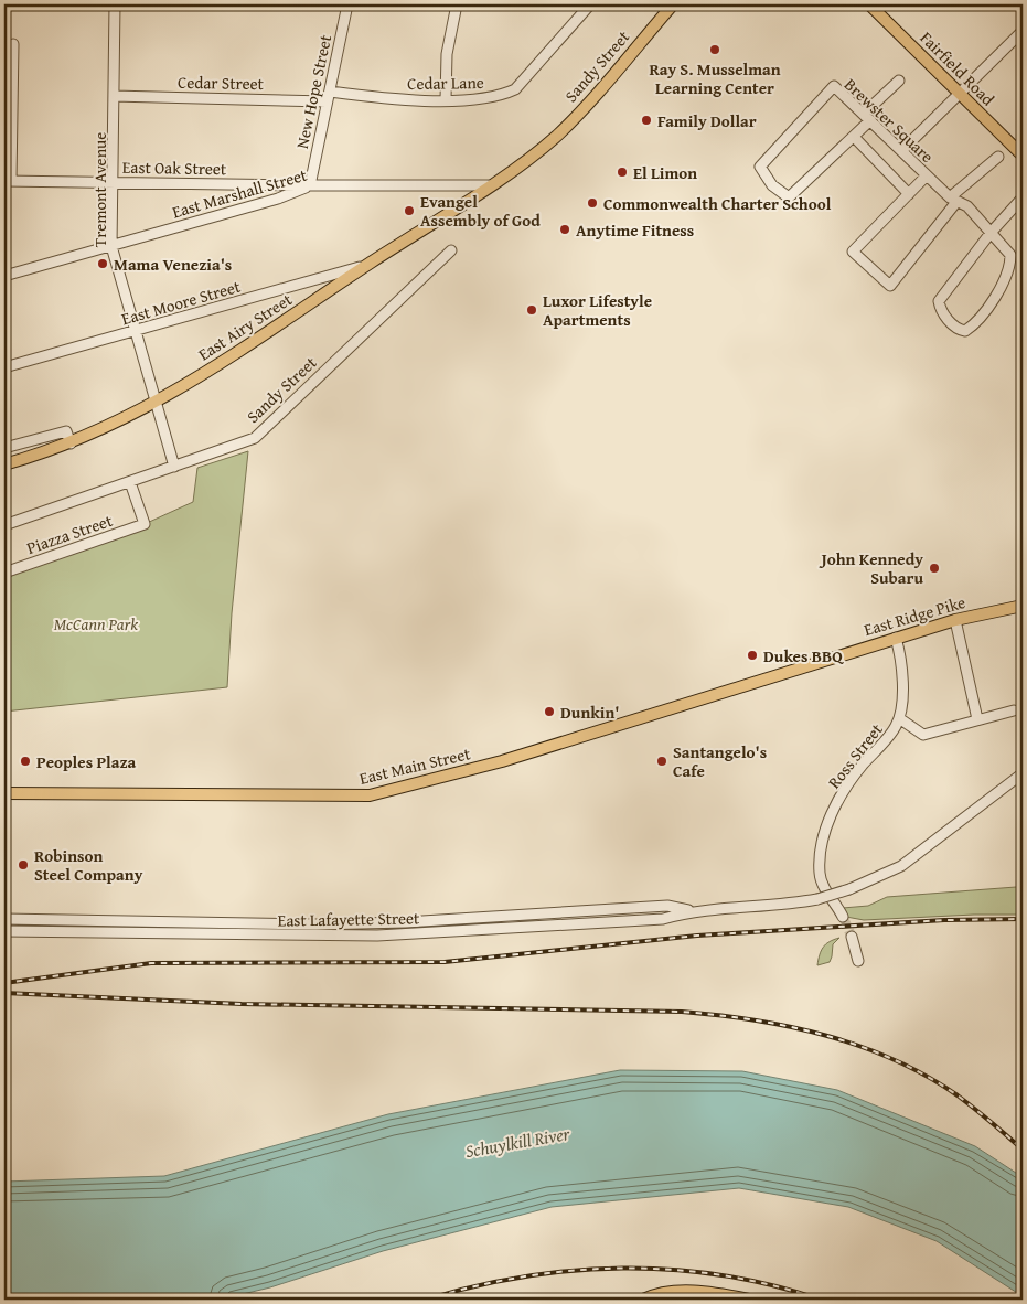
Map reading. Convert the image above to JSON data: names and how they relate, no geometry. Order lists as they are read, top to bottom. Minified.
{"streets":{"main road":["Sandy Street","Fairfield Road","East Airy Street","East Ridge Pike","East Main Street"],"street":["Cedar Street","Cedar Lane","New Hope Street","Brewster Square","East Oak Street","Tremont Avenue","East Marshall Street","East Moore Street","Piazza Street","Ross Street","East Lafayette Street"]},"crossings":[["Sandy Street","Tremont Avenue"],["Sandy Street","East Marshall Street"],["Sandy Street","East Airy Street"],["Sandy Street","Piazza Street"],["Cedar Street","Cedar Lane"],["Cedar Street","New Hope Street"],["Cedar Street","Tremont Avenue"],["Cedar Lane","New Hope Street"],["New Hope Street","East Oak Street"],["New Hope Street","East Marshall Street"],["East Oak Street","Tremont Avenue"],["East Oak Street","East Marshall Street"],["Tremont Avenue","East Marshall Street"],["Tremont Avenue","East Moore Street"],["Tremont Avenue","East Airy Street"],["East Marshall Street","East Airy Street"],["East Moore Street","East Airy Street"],["East Ridge Pike","Ross Street"],["East Ridge Pike","East Main Street"]],"water":["Schuylkill River"],"parks":["McCann Park"],"places":["Ray S. Musselman Learning Center","Family Dollar","El Limon","Commonwealth Charter School","Evangel Assembly of God","Anytime Fitness","Mama Venezia's","Luxor Lifestyle Apartments","John Kennedy Subaru","Dukes BBQ","Dunkin'","Peoples Plaza","Santangelo's Cafe","Robinson Steel Company"]}
